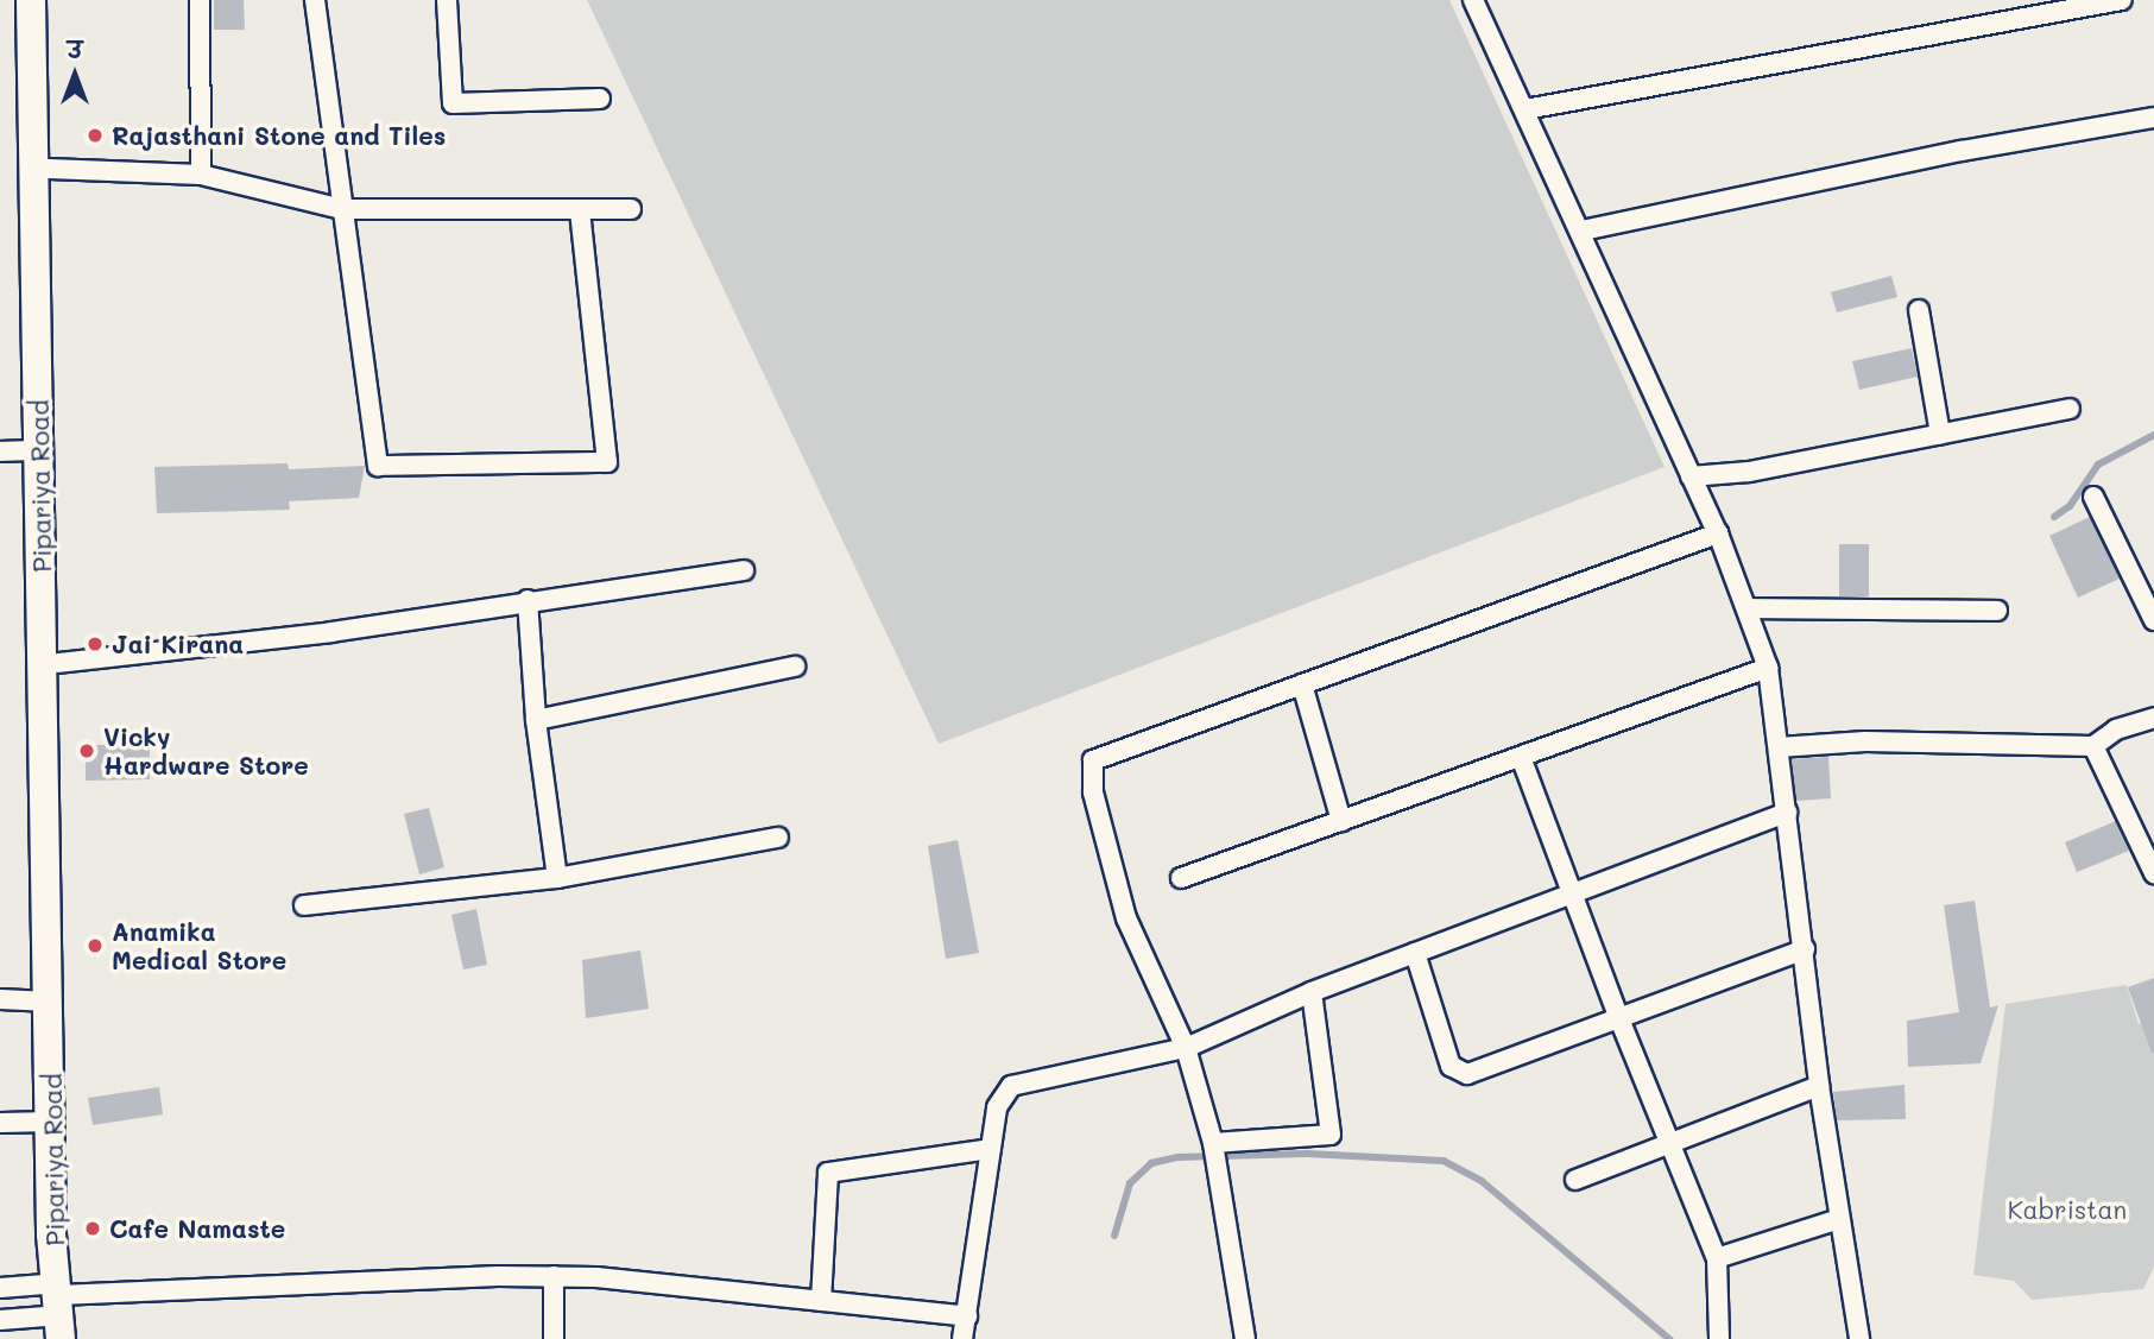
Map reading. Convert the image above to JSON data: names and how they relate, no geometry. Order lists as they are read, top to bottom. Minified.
{"streets":{"main road":["Pipariya Road"]},"parks":["Kabristan"],"places":["Rajasthani Stone and Tiles","Jai Kirana","Vicky Hardware Store","Anamika Medical Store","Cafe Namaste"],"north":"top"}
